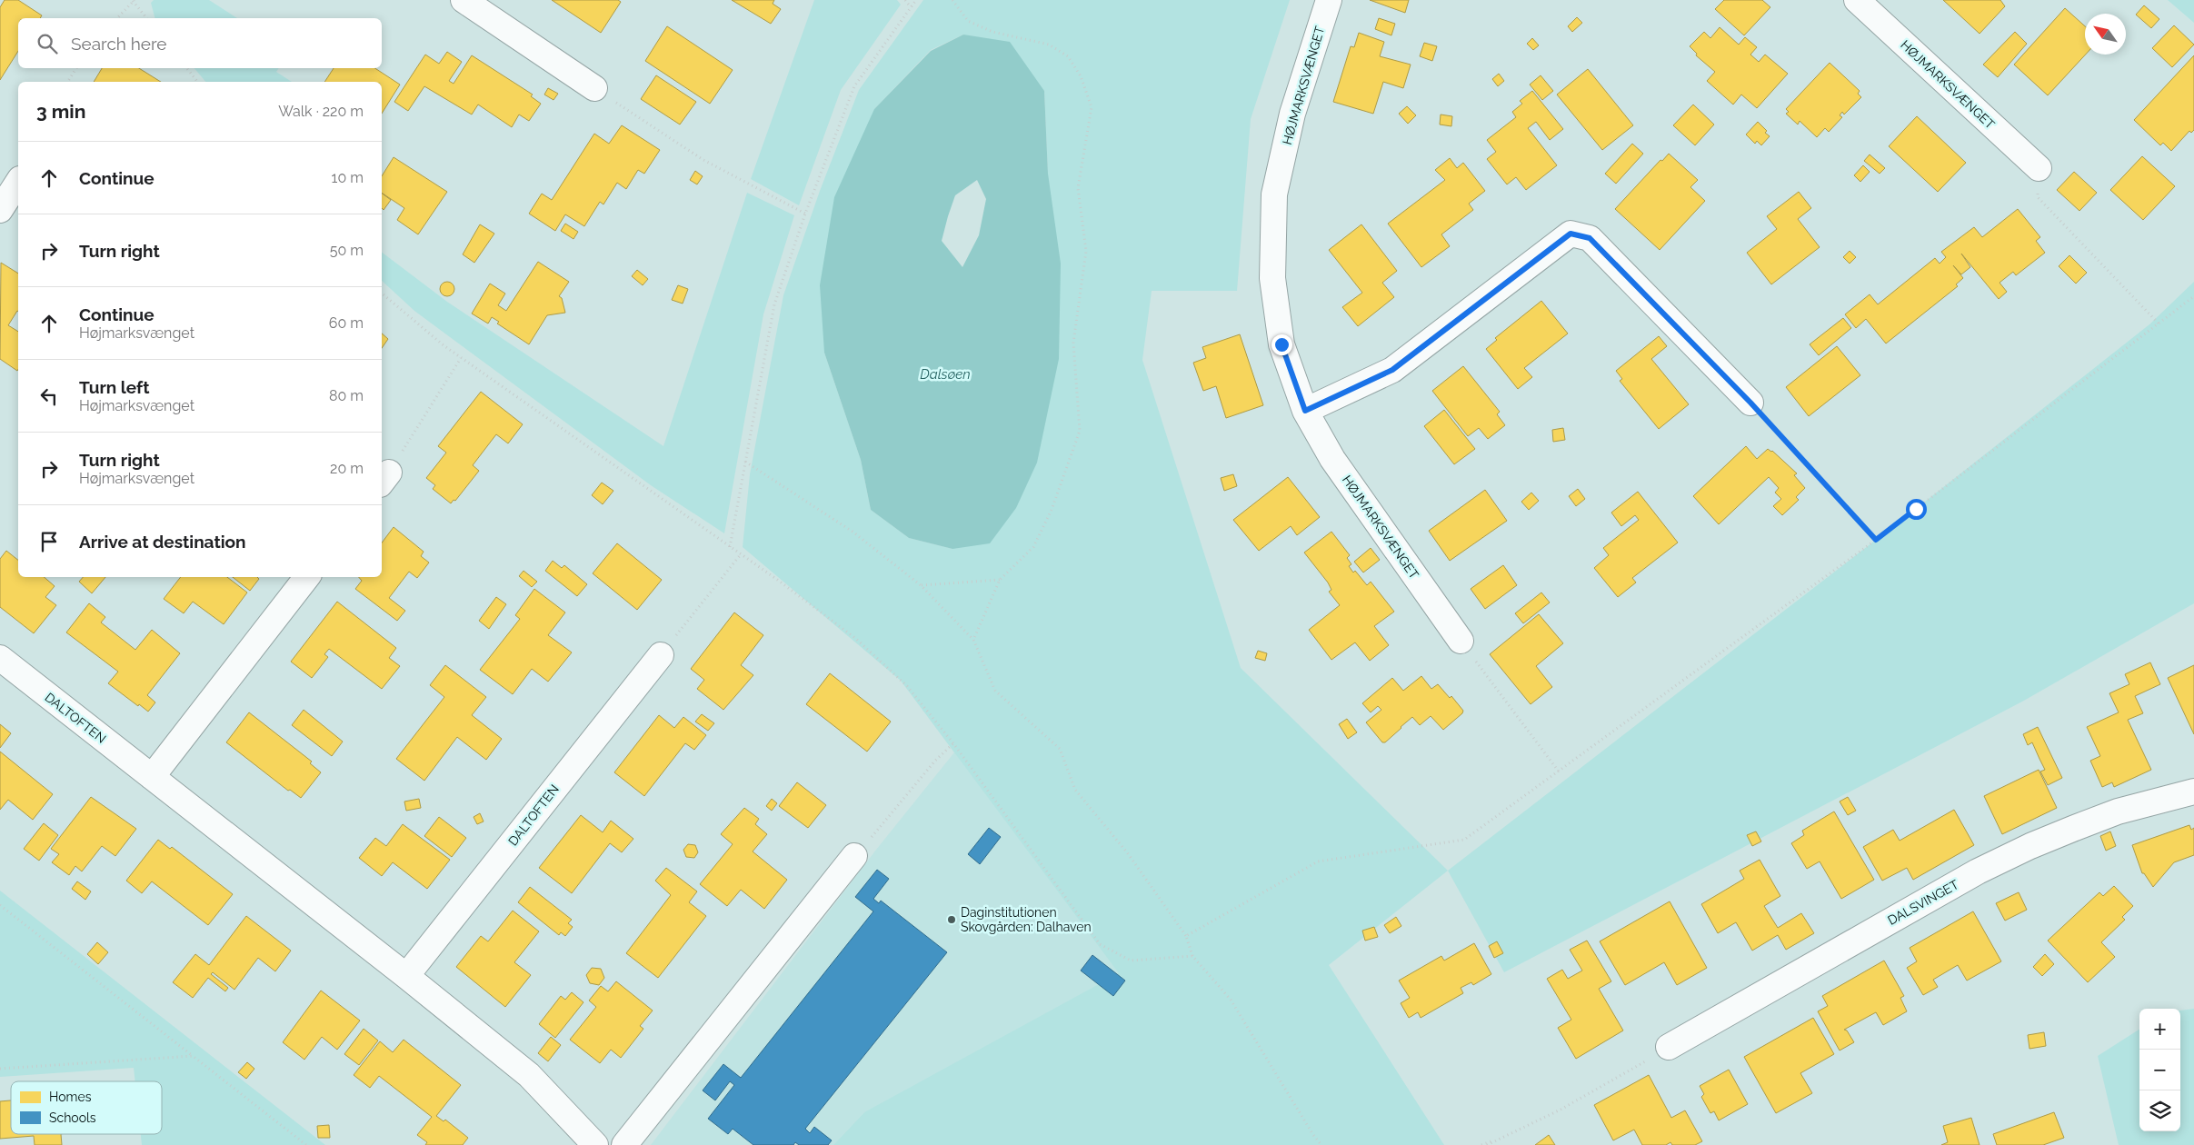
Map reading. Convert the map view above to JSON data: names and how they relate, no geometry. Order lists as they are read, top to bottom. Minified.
{"streets":{"street":["HØJMARKSVÆNGET","DALTOFTEN","DALSVINGET"]},"water":["Dalsøen"],"places":["Daginstitutionen Skovgården: Dalhaven"],"legend":["Homes","Schools"],"north":"top left","page":{"search":"Search here","heading":["3 min","Walk · 220 m"],"list":[["Continue","10 m"],["Turn right","50 m"],["Continue","Højmarksvænget","60 m"],["Turn left","Højmarksvænget","80 m"],["Turn right","Højmarksvænget","20 m"],"Arrive at destination"],"map_buttons":["+","−"]}}
